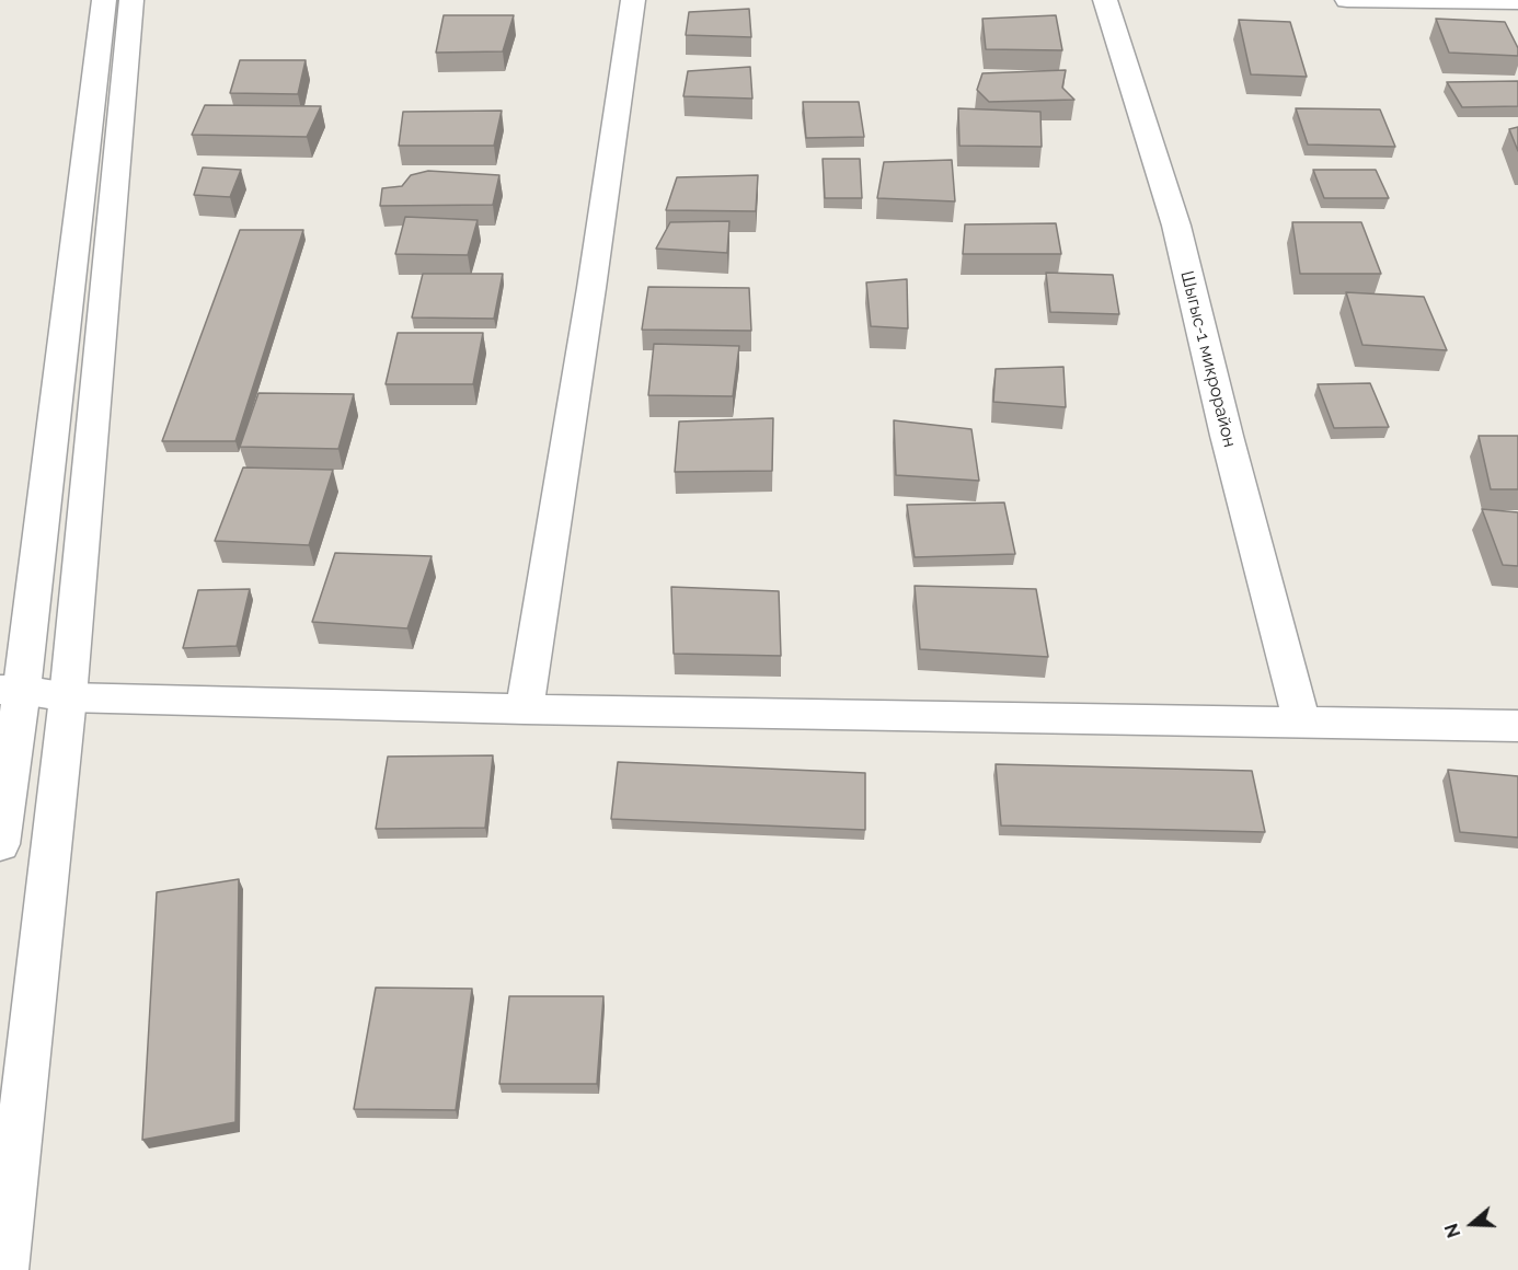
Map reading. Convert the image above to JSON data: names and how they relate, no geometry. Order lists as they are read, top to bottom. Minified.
{"streets":{"street":["Шыгыс-1 микрорайон"]},"north":"left"}
